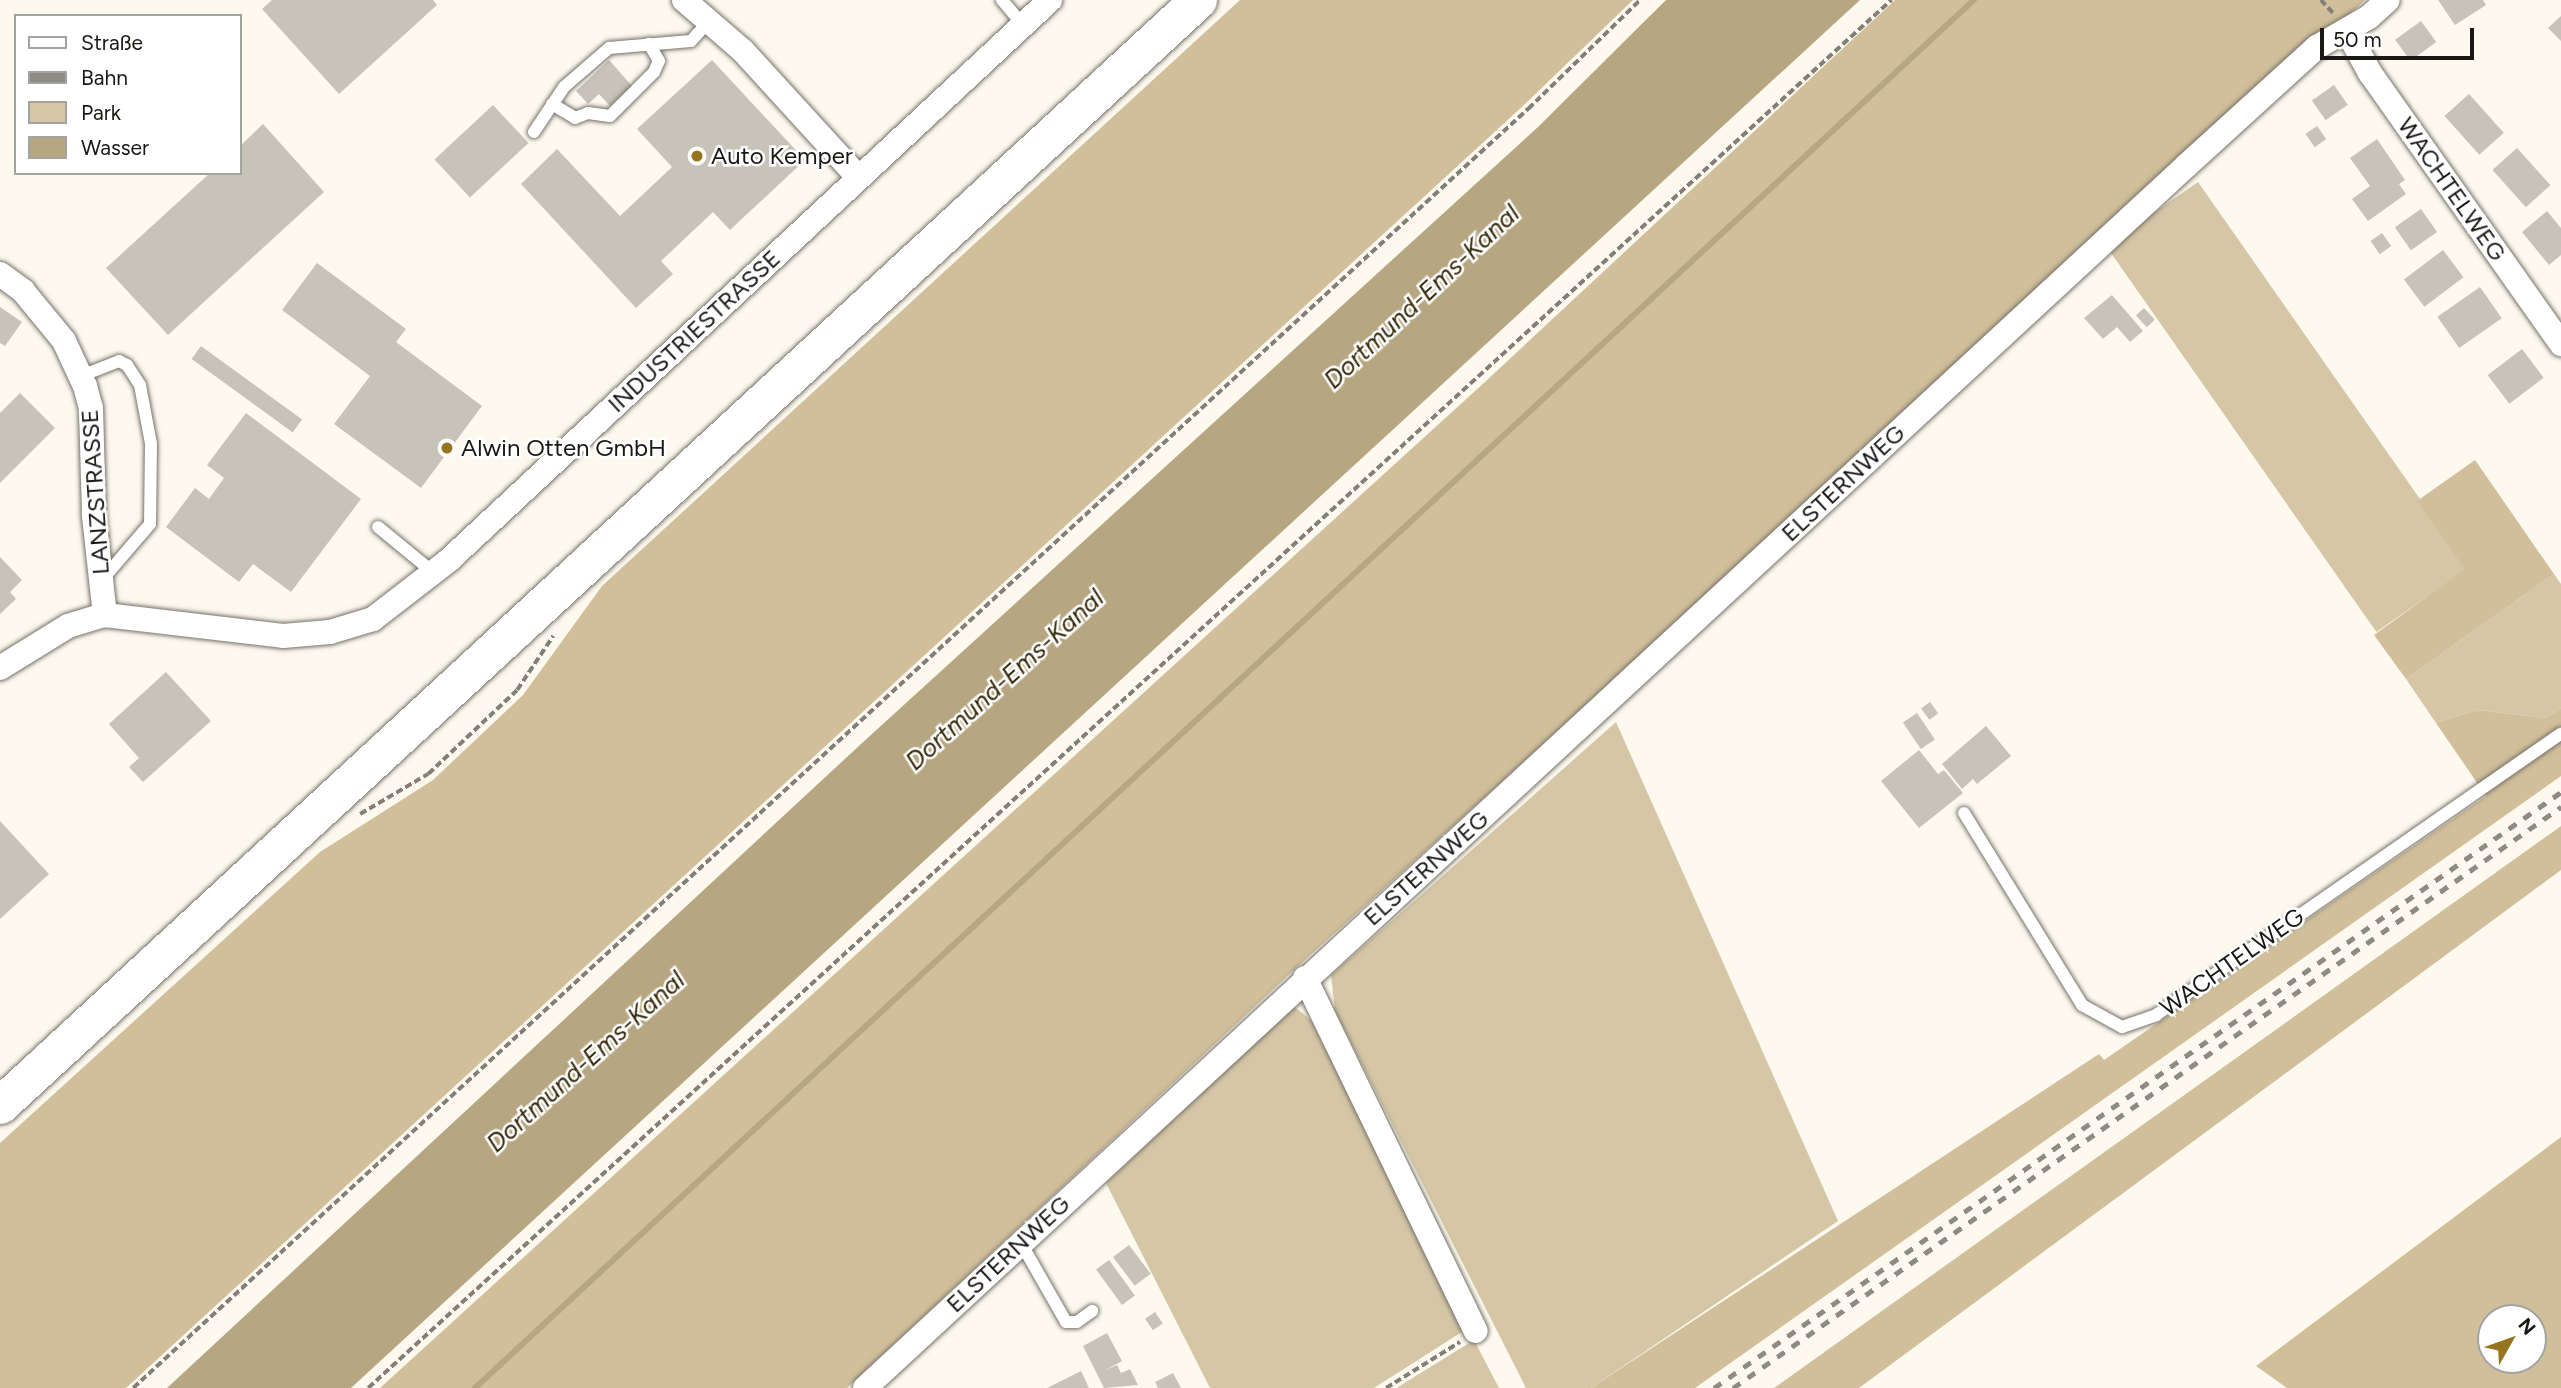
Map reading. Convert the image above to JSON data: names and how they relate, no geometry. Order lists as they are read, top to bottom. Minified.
{"streets":{"street":["WACHTELWEG","INDUSTRIESTRASSE","ELSTERNWEG","LANZSTRASSE"]},"crossings":[["WACHTELWEG","ELSTERNWEG"],["INDUSTRIESTRASSE","LANZSTRASSE"]],"water":["Dortmund-Ems-Kanal"],"places":["Auto Kemper","Alwin Otten GmbH"],"legend":["Straße","Bahn","Park","Wasser"],"scale_bar":"50 m","north":"top right"}
